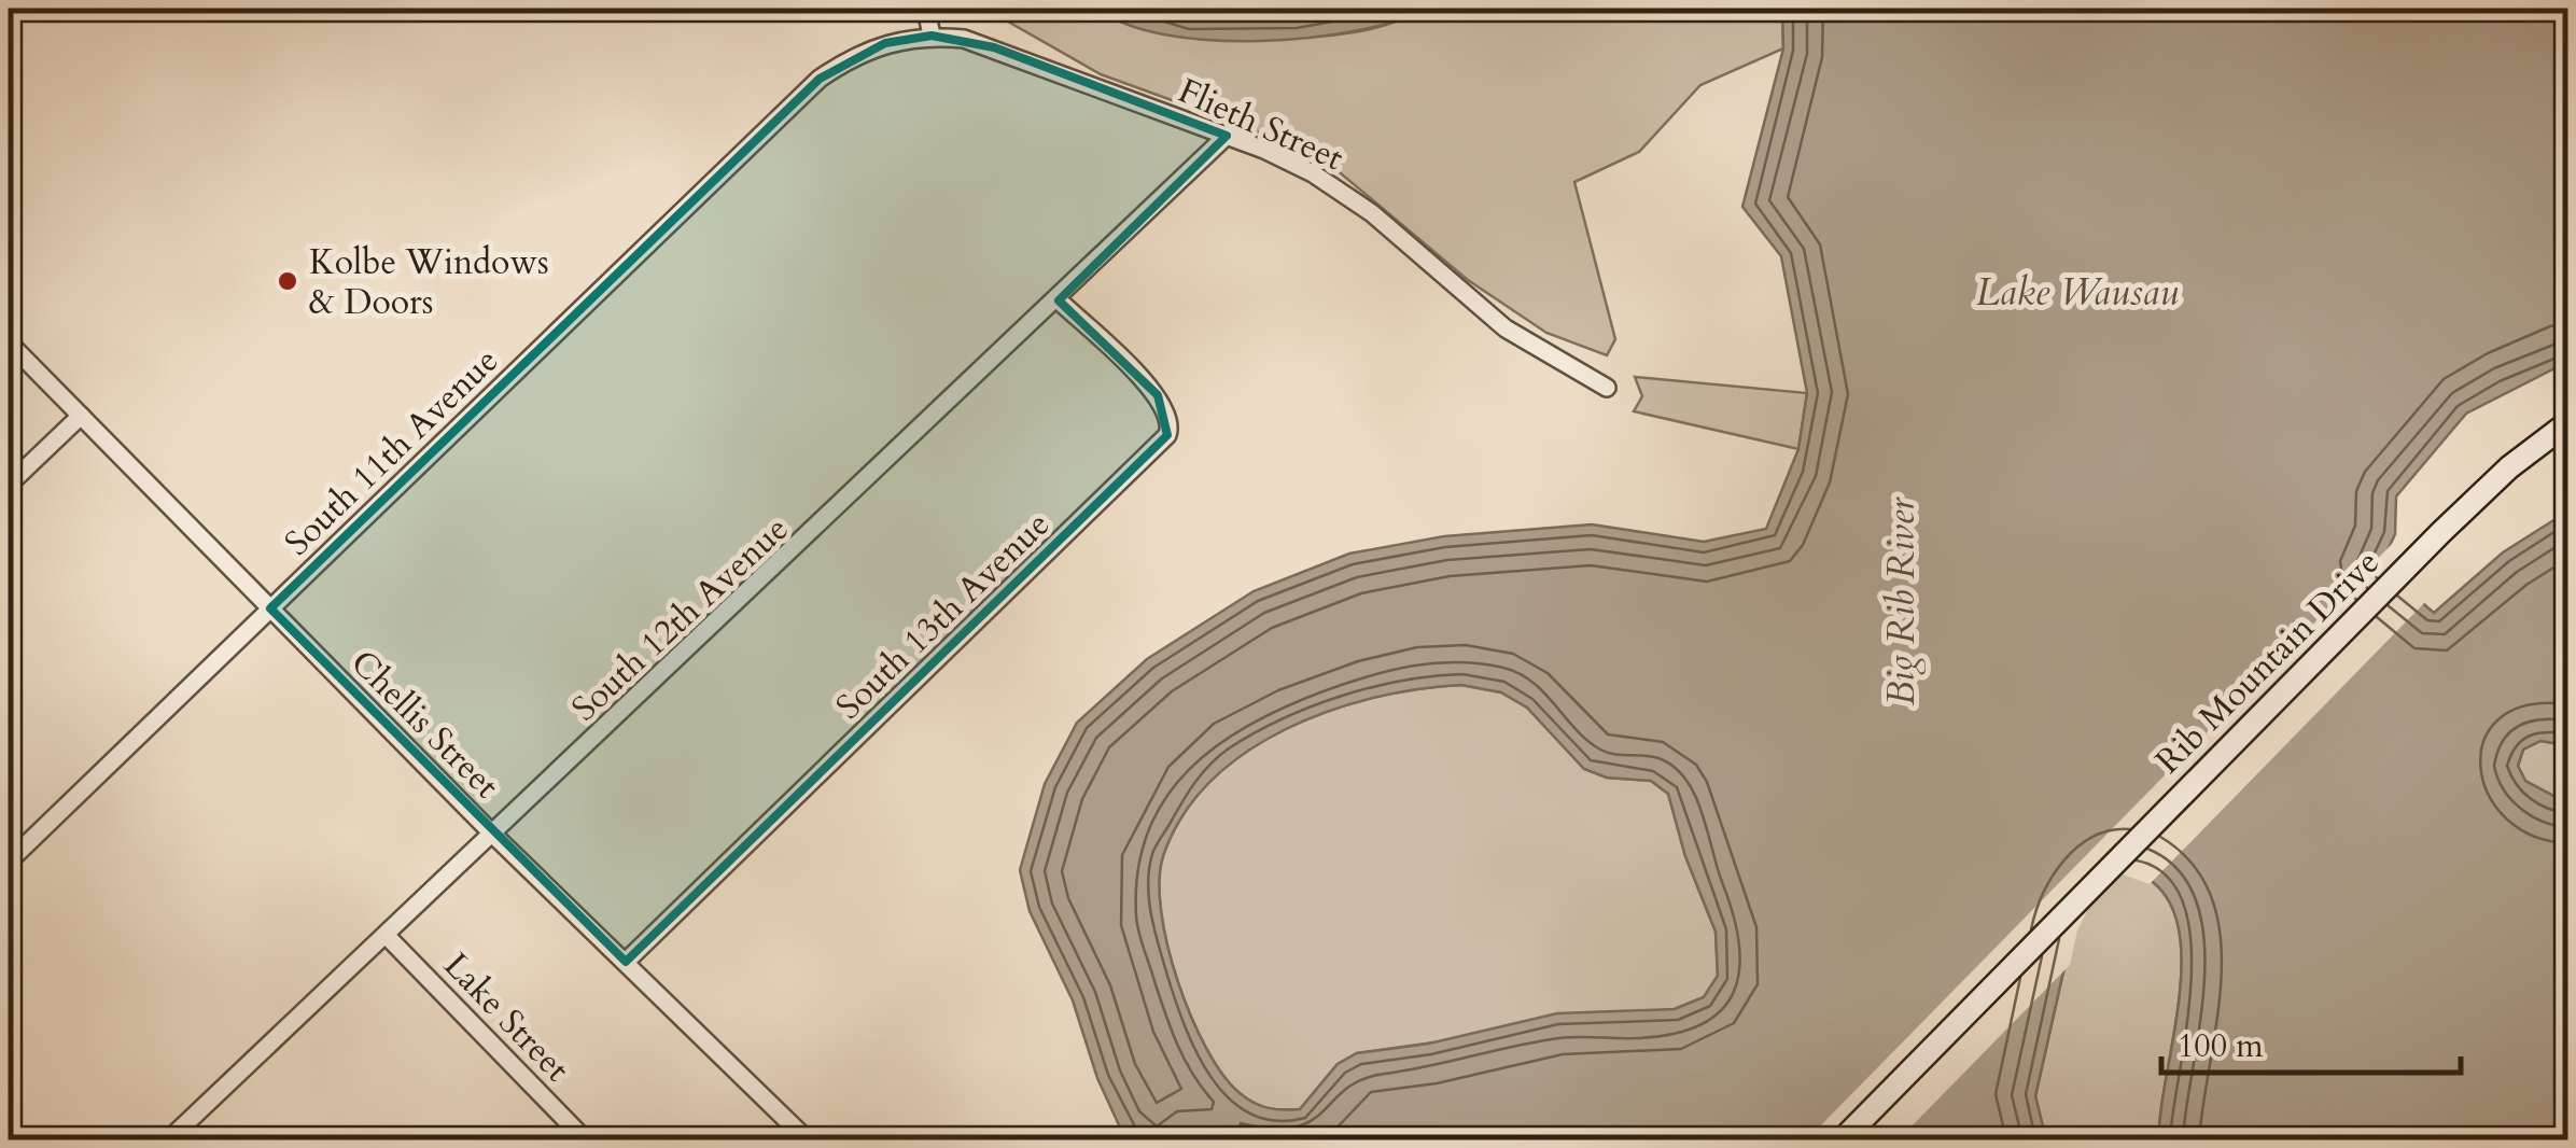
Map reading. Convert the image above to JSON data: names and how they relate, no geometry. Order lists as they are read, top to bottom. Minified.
{"streets":{"main road":["Rib Mountain Drive"],"street":["Flieth Street","South 11th Avenue","South 13th Avenue","South 12th Avenue","Chellis Street","Lake Street"]},"crossings":[["Flieth Street","South 11th Avenue"],["Flieth Street","South 12th Avenue"],["South 11th Avenue","Chellis Street"],["South 13th Avenue","South 12th Avenue"],["South 13th Avenue","Chellis Street"],["South 12th Avenue","Chellis Street"],["South 12th Avenue","Lake Street"]],"water":["Lake Wausau","Big Rib River"],"places":["Kolbe Windows & Doors"],"scale_bar":"100 m"}
